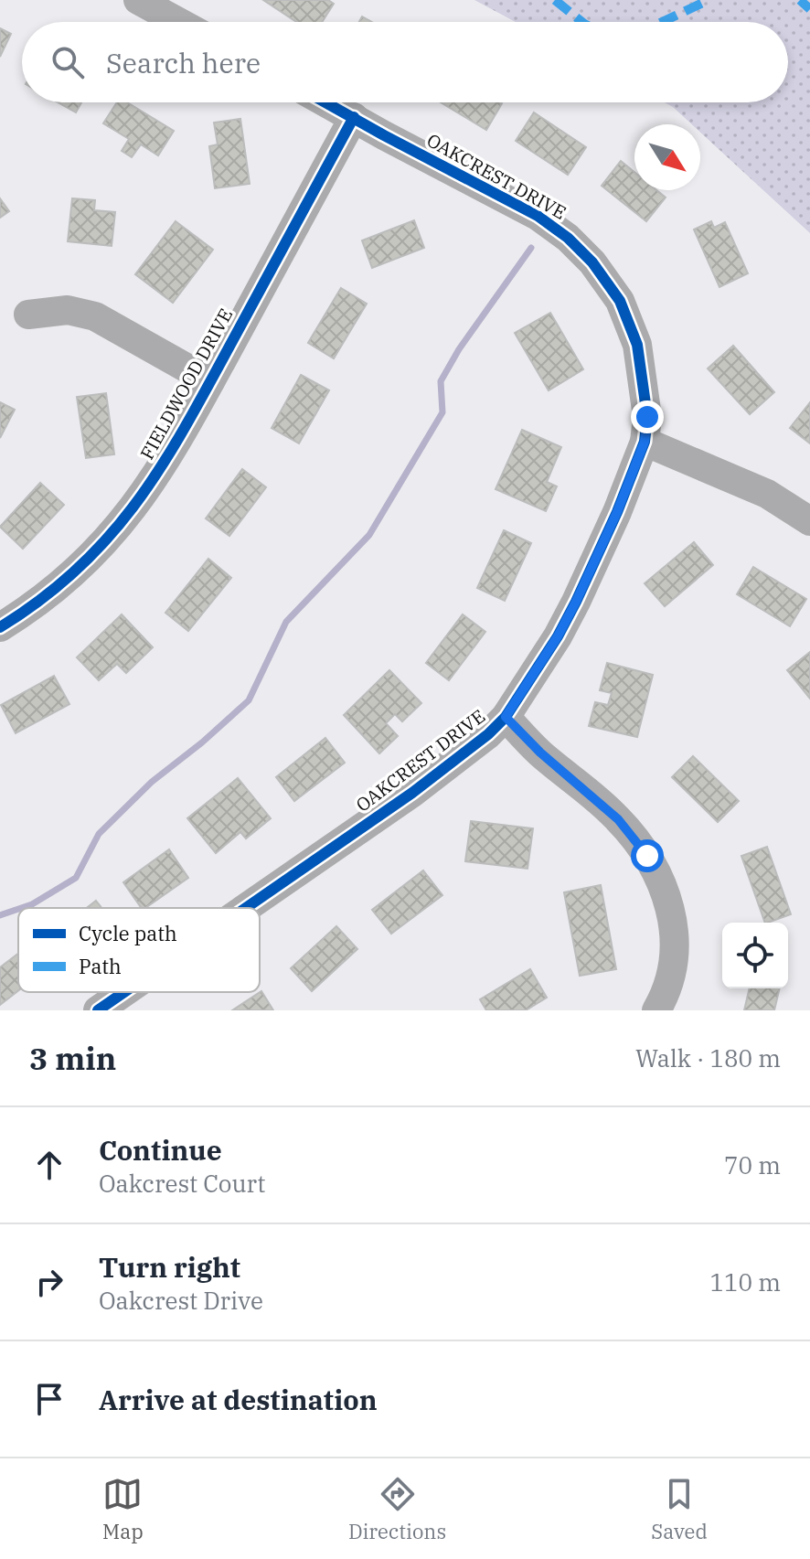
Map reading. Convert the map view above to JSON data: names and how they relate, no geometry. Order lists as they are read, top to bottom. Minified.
{"streets":{"street":["OAKCREST DRIVE","FIELDWOOD DRIVE"]},"crossings":[["OAKCREST DRIVE","FIELDWOOD DRIVE"]],"legend":["Cycle path","Path"],"north":"bottom right","page":{"search":"Search here","heading":["3 min","Walk · 180 m"],"list":[["Continue","Oakcrest Court","70 m"],["Turn right","Oakcrest Drive","110 m"],"Arrive at destination"],"nav":["Map","Directions","Saved"]}}
